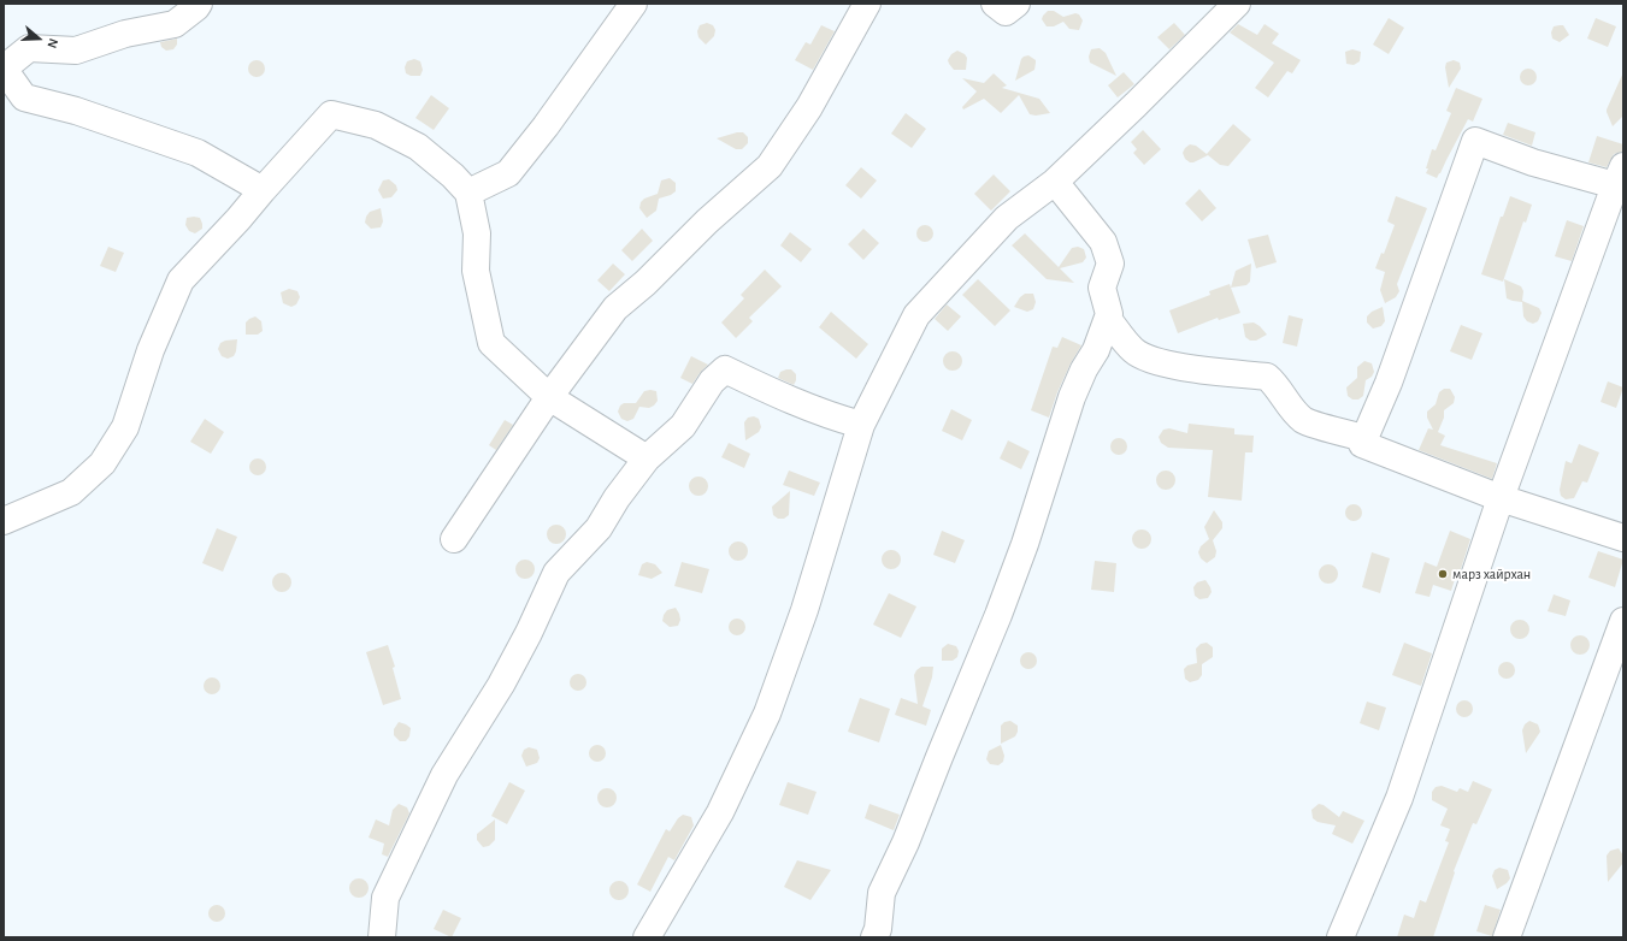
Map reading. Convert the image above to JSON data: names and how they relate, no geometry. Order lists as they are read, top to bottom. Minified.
{"places":["марз хайрхан"],"north":"right"}
